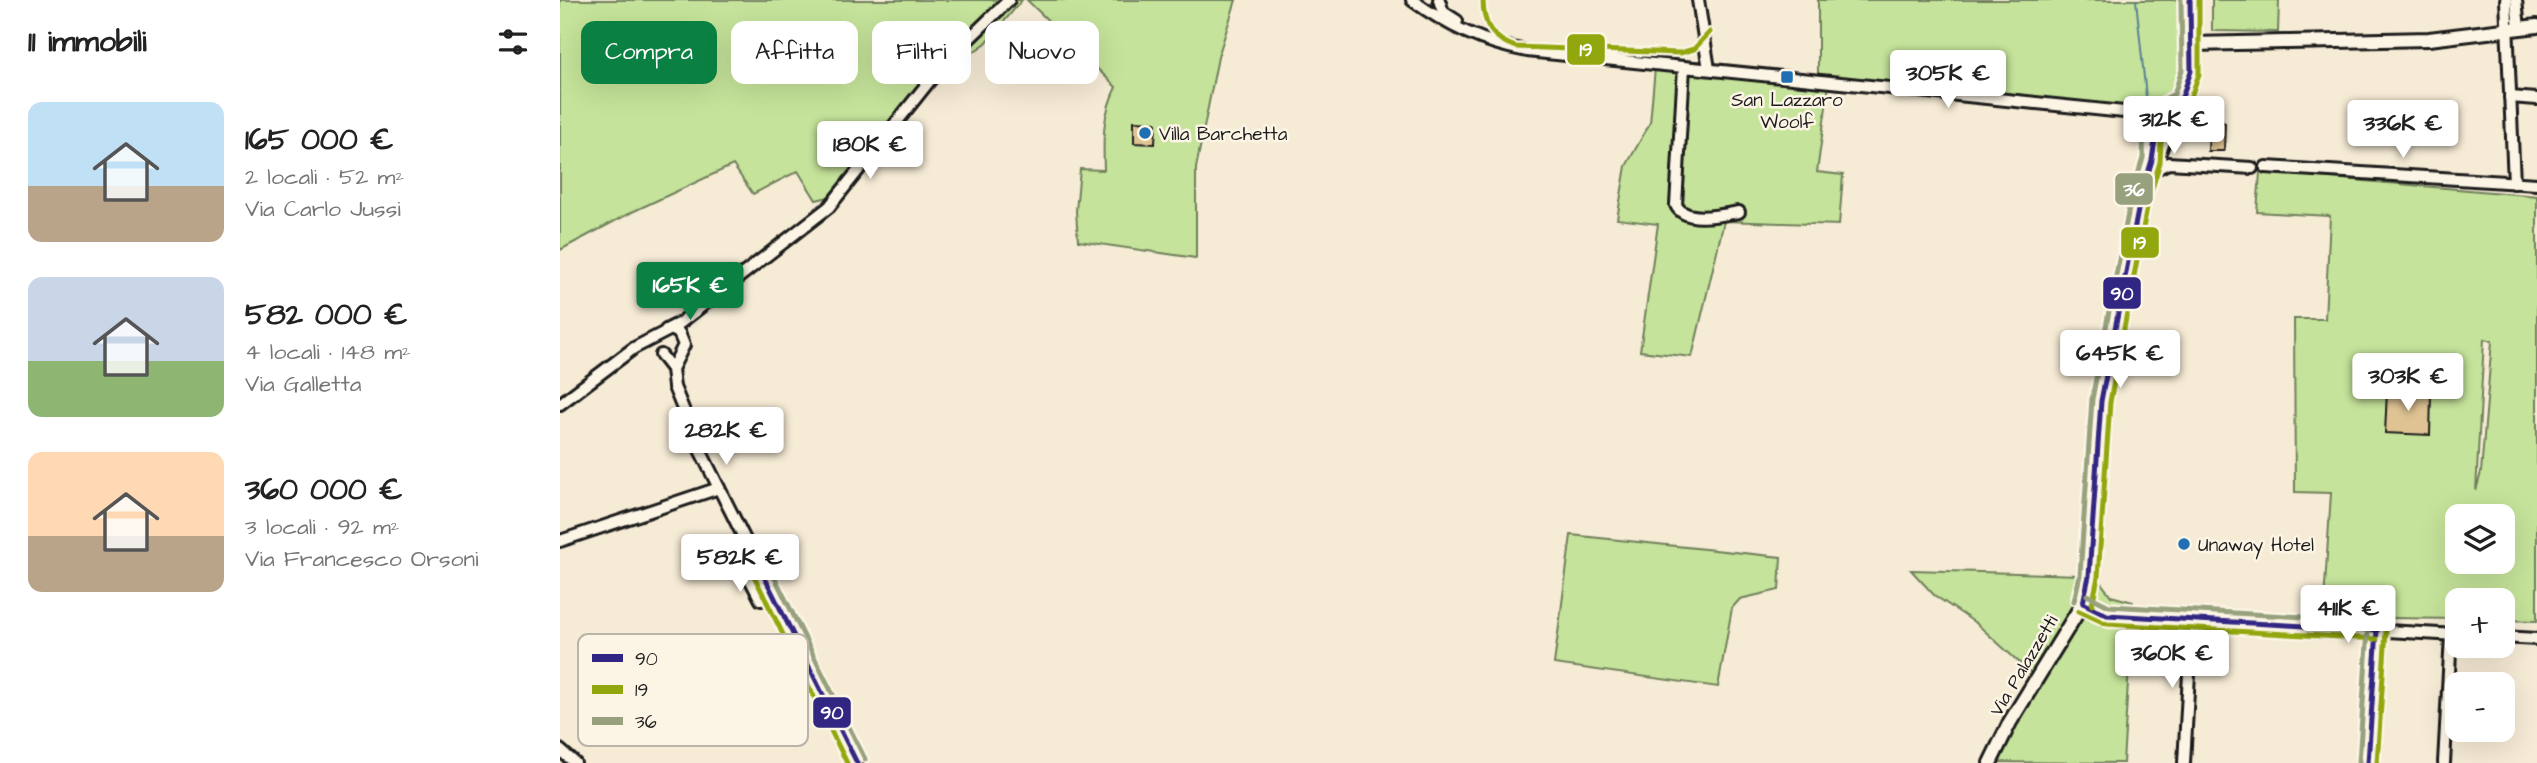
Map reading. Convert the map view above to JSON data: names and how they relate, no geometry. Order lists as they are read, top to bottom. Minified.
{"streets":{"main road":["Via Palazzetti"]},"places":{"transit":["San Lazzaro Woolf"],"other":["Villa Barchetta","Unaway Hotel"]},"lines":["transit line 90","transit line 19","transit line 36"],"legend":["90","19","36"],"page":{"heading":"11 immobili","chip":["Compra","Affitta","Filtri","Nuovo"],"price":["305K €","312K €","336K €","180K €","165K €","645K €","303K €","282K €","582K €","411K €","360K €"],"list":[{"name":"165 000 €","note":"2 locali · 52 m² · Via Carlo Jussi"},{"name":"582 000 €","note":"4 locali · 148 m² · Via Galletta"},{"name":"360 000 €","note":"3 locali · 92 m² · Via Francesco Orsoni"}],"map_buttons":["+","−"]}}
